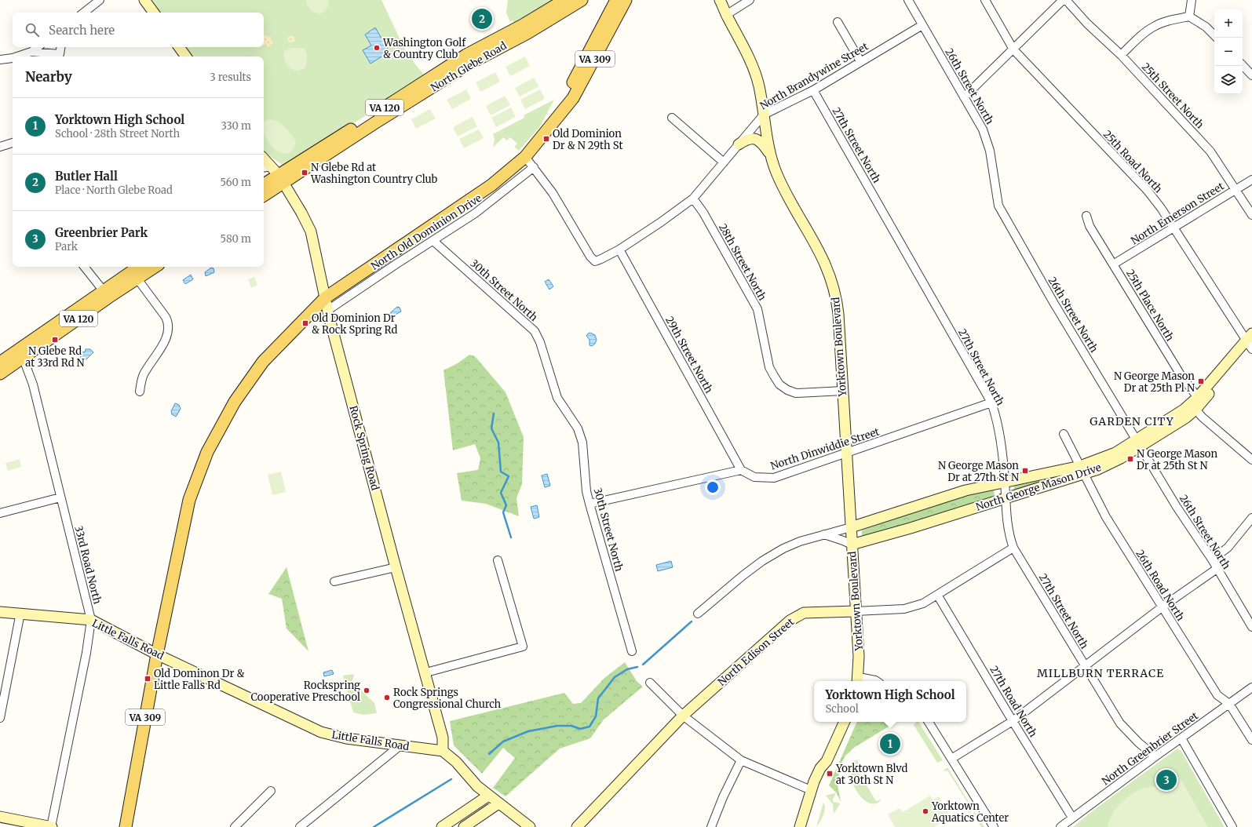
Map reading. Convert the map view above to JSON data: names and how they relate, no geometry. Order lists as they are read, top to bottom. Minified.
{"streets":{"main road":["VA 309","North Glebe Road","VA 120"],"street":["North Brandywine Street","26th Street North","25th Street North","27th Street North","25th Road North","North Emerson Street","North Old Dominion Drive","28th Street North","30th Street North","25th Place North","Yorktown Boulevard","29th Street North","Rock Spring Road","North Dinwiddie Street","North George Mason Drive","33rd Road North","26th Road North","Little Falls Road","North Edison Street","27th Road North","North Greenbrier Street"]},"crossings":[["VA 309","Rock Spring Road"],["VA 309","Little Falls Road"],["North Glebe Road","Rock Spring Road"],["North Brandywine Street","26th Street North"],["North Brandywine Street","27th Street North"],["North Brandywine Street","North Old Dominion Drive"],["North Brandywine Street","28th Street North"],["North Brandywine Street","Yorktown Boulevard"],["North Brandywine Street","29th Street North"],["26th Street North","North George Mason Drive"],["25th Street North","North Emerson Street"],["VA 120","33rd Road North"],["27th Street North","North Dinwiddie Street"],["27th Street North","North George Mason Drive"],["27th Street North","North Edison Street"],["27th Street North","North Greenbrier Street"],["25th Road North","North Emerson Street"],["25th Road North","North George Mason Drive"],["North Emerson Street","25th Place North"],["North Old Dominion Drive","30th Street North"],["North Old Dominion Drive","Rock Spring Road"],["28th Street North","Yorktown Boulevard"],["25th Place North","North George Mason Drive"],["Yorktown Boulevard","North Dinwiddie Street"],["Yorktown Boulevard","North George Mason Drive"],["Yorktown Boulevard","North Edison Street"],["29th Street North","North Dinwiddie Street"],["Rock Spring Road","Little Falls Road"],["North George Mason Drive","26th Road North"],["33rd Road North","Little Falls Road"],["26th Road North","North Greenbrier Street"],["North Edison Street","27th Road North"],["27th Road North","North Greenbrier Street"]],"districts":["GARDEN CITY","MILLBURN TERRACE"],"places":{"other":["Washington Golf & Country Club","Rockspring Cooperative Preschool","Rock Springs Congressional Church","Yorktown Aquatics Center"],"transit":["Old Dominion Dr & N 29th St","N Glebe Rd at Washington Country Club","Old Dominion Dr & Rock Spring Rd","N Glebe Rd at 33rd Rd N","N George Mason Dr at 25th Pl N","N George Mason Dr at 25th St N","N George Mason Dr at 27th St N","Old Dominon Dr & Little Falls Rd","Yorktown Blvd at 30th St N"]},"page":{"pins":["2","1","3"],"map_buttons":["+","−"],"search":"Search here","heading":["Nearby","3 results"],"list":[{"mark":"1","name":"Yorktown High School","note":"School · 28th Street North","value":"330 m"},{"mark":"2","name":"Butler Hall","note":"Place · North Glebe Road","value":"560 m"},{"mark":"3","name":"Greenbrier Park","note":"Park","value":"580 m"}],"popup":["Yorktown High School","School"]}}
